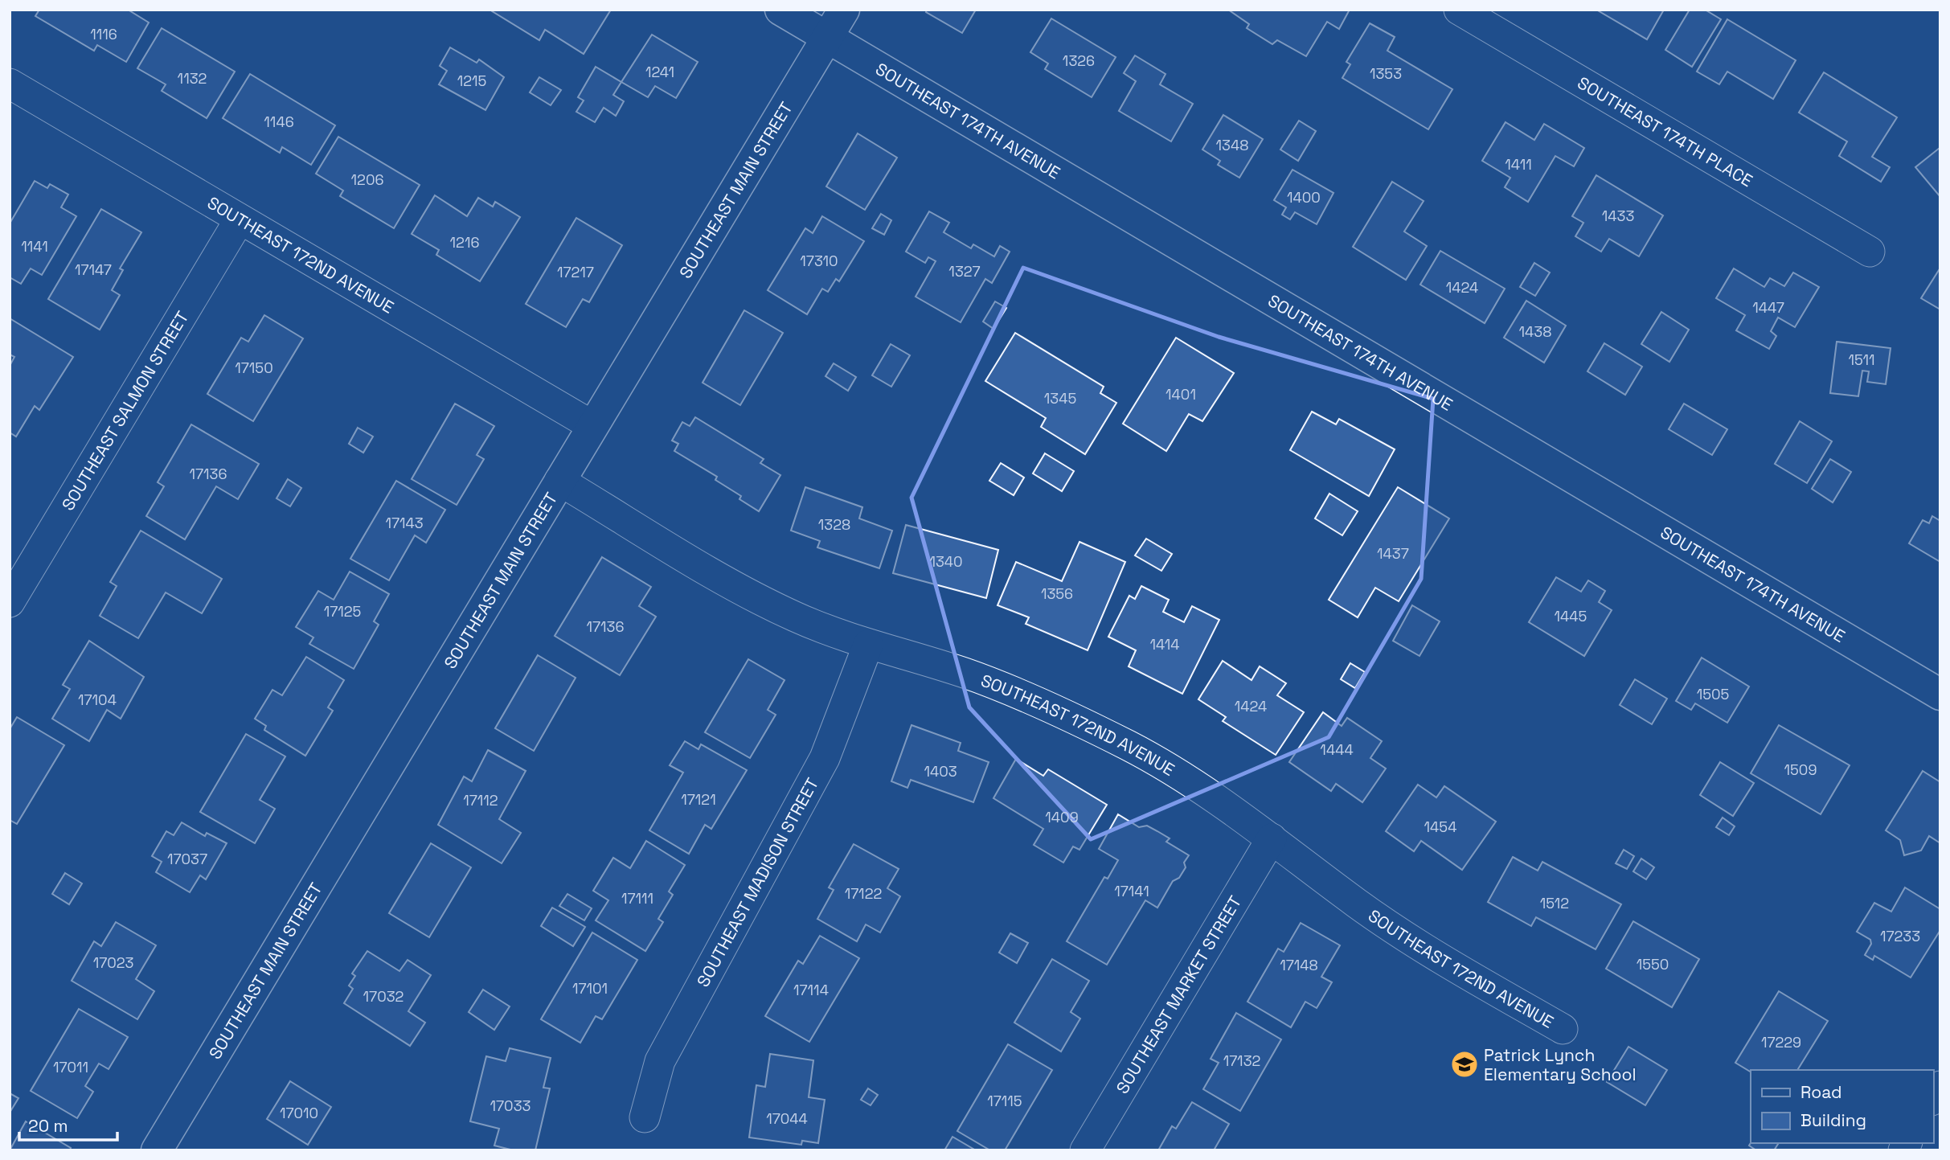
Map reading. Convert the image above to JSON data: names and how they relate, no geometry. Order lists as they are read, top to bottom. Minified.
{"streets":{"street":["SOUTHEAST 174TH AVENUE","SOUTHEAST 174TH PLACE","SOUTHEAST MAIN STREET","SOUTHEAST 172ND AVENUE","SOUTHEAST SALMON STREET","SOUTHEAST MADISON STREET","SOUTHEAST MARKET STREET"]},"crossings":[["SOUTHEAST 174TH AVENUE","SOUTHEAST MAIN STREET"],["SOUTHEAST MAIN STREET","SOUTHEAST 172ND AVENUE"],["SOUTHEAST 172ND AVENUE","SOUTHEAST SALMON STREET"],["SOUTHEAST 172ND AVENUE","SOUTHEAST MADISON STREET"],["SOUTHEAST 172ND AVENUE","SOUTHEAST MARKET STREET"]],"places":{"school or university":["Patrick Lynch Elementary School"]},"house_numbers":["1116","1326","1241","1353","1132","1215","1146","1348","1411","1206","1400","1433","1216","1141","17310","17147","1327","17217","1424","1447","1438","1511","17150","1401","1345","17136","17143","1328","1437","1340","1356","17125","1445","17136","1414","1505","17104","1424","1444","1509","1403","17121","17112","1409","1454","17037","17141","17122","17111","1512","17233","17023","1550","17148","17101","17114","17032","17229","17132","17011","17115","17033","17010","17044"],"legend":["Road","Building"],"scale_bar":"20 m"}
